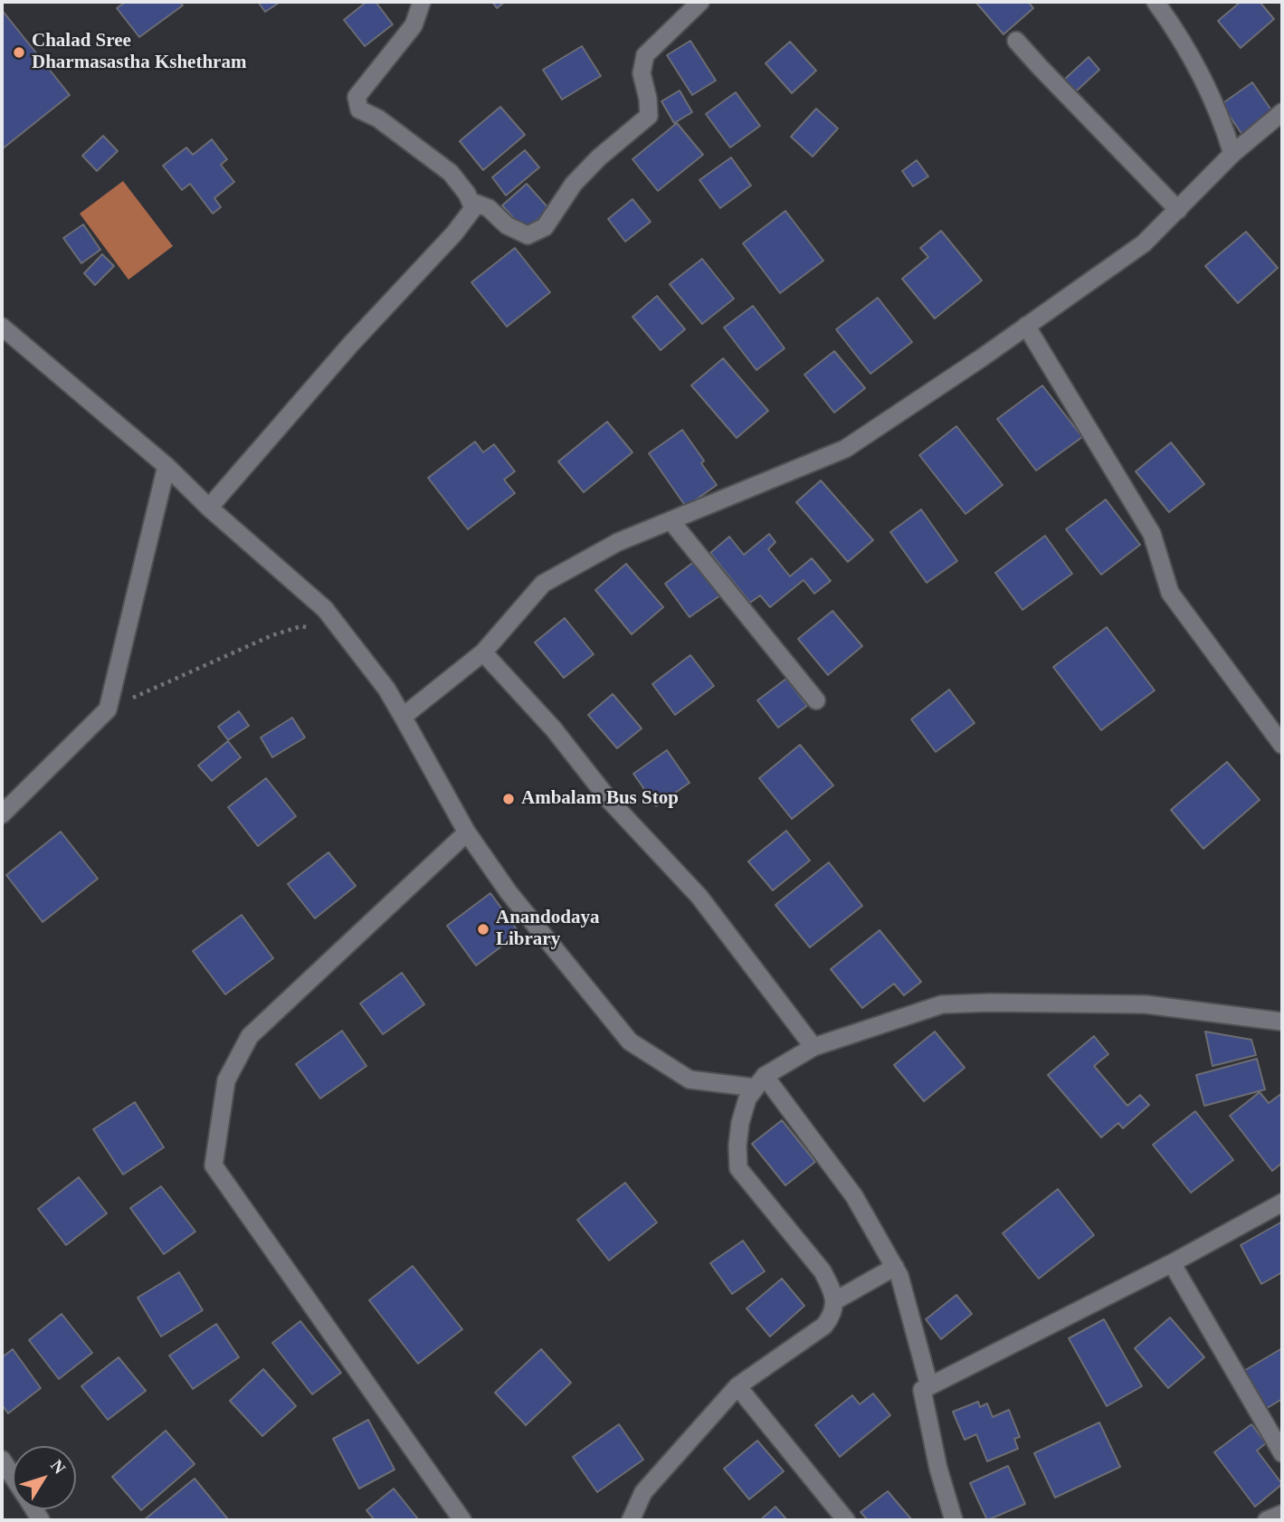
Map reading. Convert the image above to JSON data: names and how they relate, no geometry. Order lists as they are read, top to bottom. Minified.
{"places":["Chalad Sree Dharmasastha Kshethram","Ambalam Bus Stop","Anandodaya Library"],"north":"top right"}
